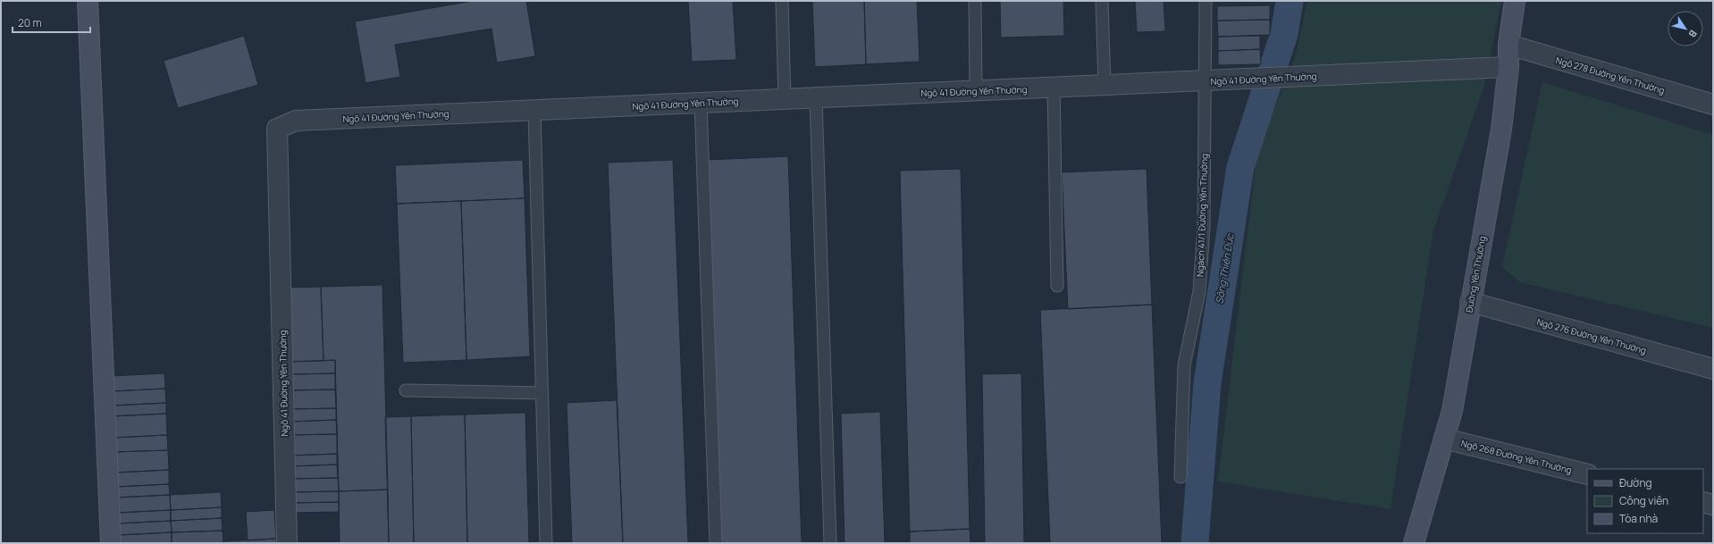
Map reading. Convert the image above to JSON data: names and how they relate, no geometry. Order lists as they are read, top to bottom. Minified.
{"streets":{"main road":["Đường Yên Thường"],"street":["Ngõ 278 Đường Yên Thường","Ngõ 41 Đường Yên Thường","Ngõ 276 Đường Yên Thường","Ngõ 268 Đường Yên Thường"],"lane":["Ngách 41/1 Đường Yên Thường"]},"crossings":[["Ngõ 278 Đường Yên Thường","Đường Yên Thường"],["Ngõ 41 Đường Yên Thường","Ngách 41/1 Đường Yên Thường"],["Ngõ 41 Đường Yên Thường","Đường Yên Thường"],["Đường Yên Thường","Ngõ 276 Đường Yên Thường"],["Đường Yên Thường","Ngõ 268 Đường Yên Thường"]],"water":["Sông Thiên Đức"],"legend":["Đường","Công viên","Tòa nhà"],"scale_bar":"20 m","north":"bottom right"}
